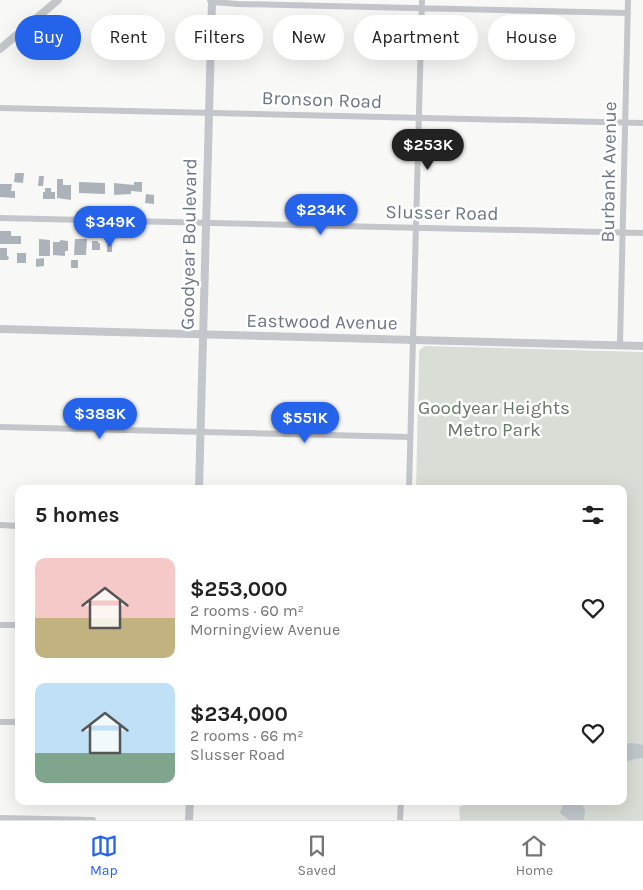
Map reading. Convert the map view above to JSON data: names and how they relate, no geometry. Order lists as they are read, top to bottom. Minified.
{"streets":{"street":["Bronson Road","Burbank Avenue","Slusser Road","Goodyear Boulevard","Eastwood Avenue"]},"crossings":[["Bronson Road","Burbank Avenue"],["Bronson Road","Goodyear Boulevard"],["Burbank Avenue","Slusser Road"],["Burbank Avenue","Eastwood Avenue"],["Slusser Road","Goodyear Boulevard"],["Goodyear Boulevard","Eastwood Avenue"]],"parks":["Goodyear Heights Metro Park"],"page":{"chip":["Buy","Rent","Filters","New","Apartment","House"],"price":["$253K","$234K","$349K","$388K","$551K"],"heading":"5 homes","list":[{"name":"$253,000","note":"2 rooms · 60 m² · Morningview Avenue"},{"name":"$234,000","note":"2 rooms · 66 m² · Slusser Road"}],"tabs":["Map","Saved","Home"]}}
